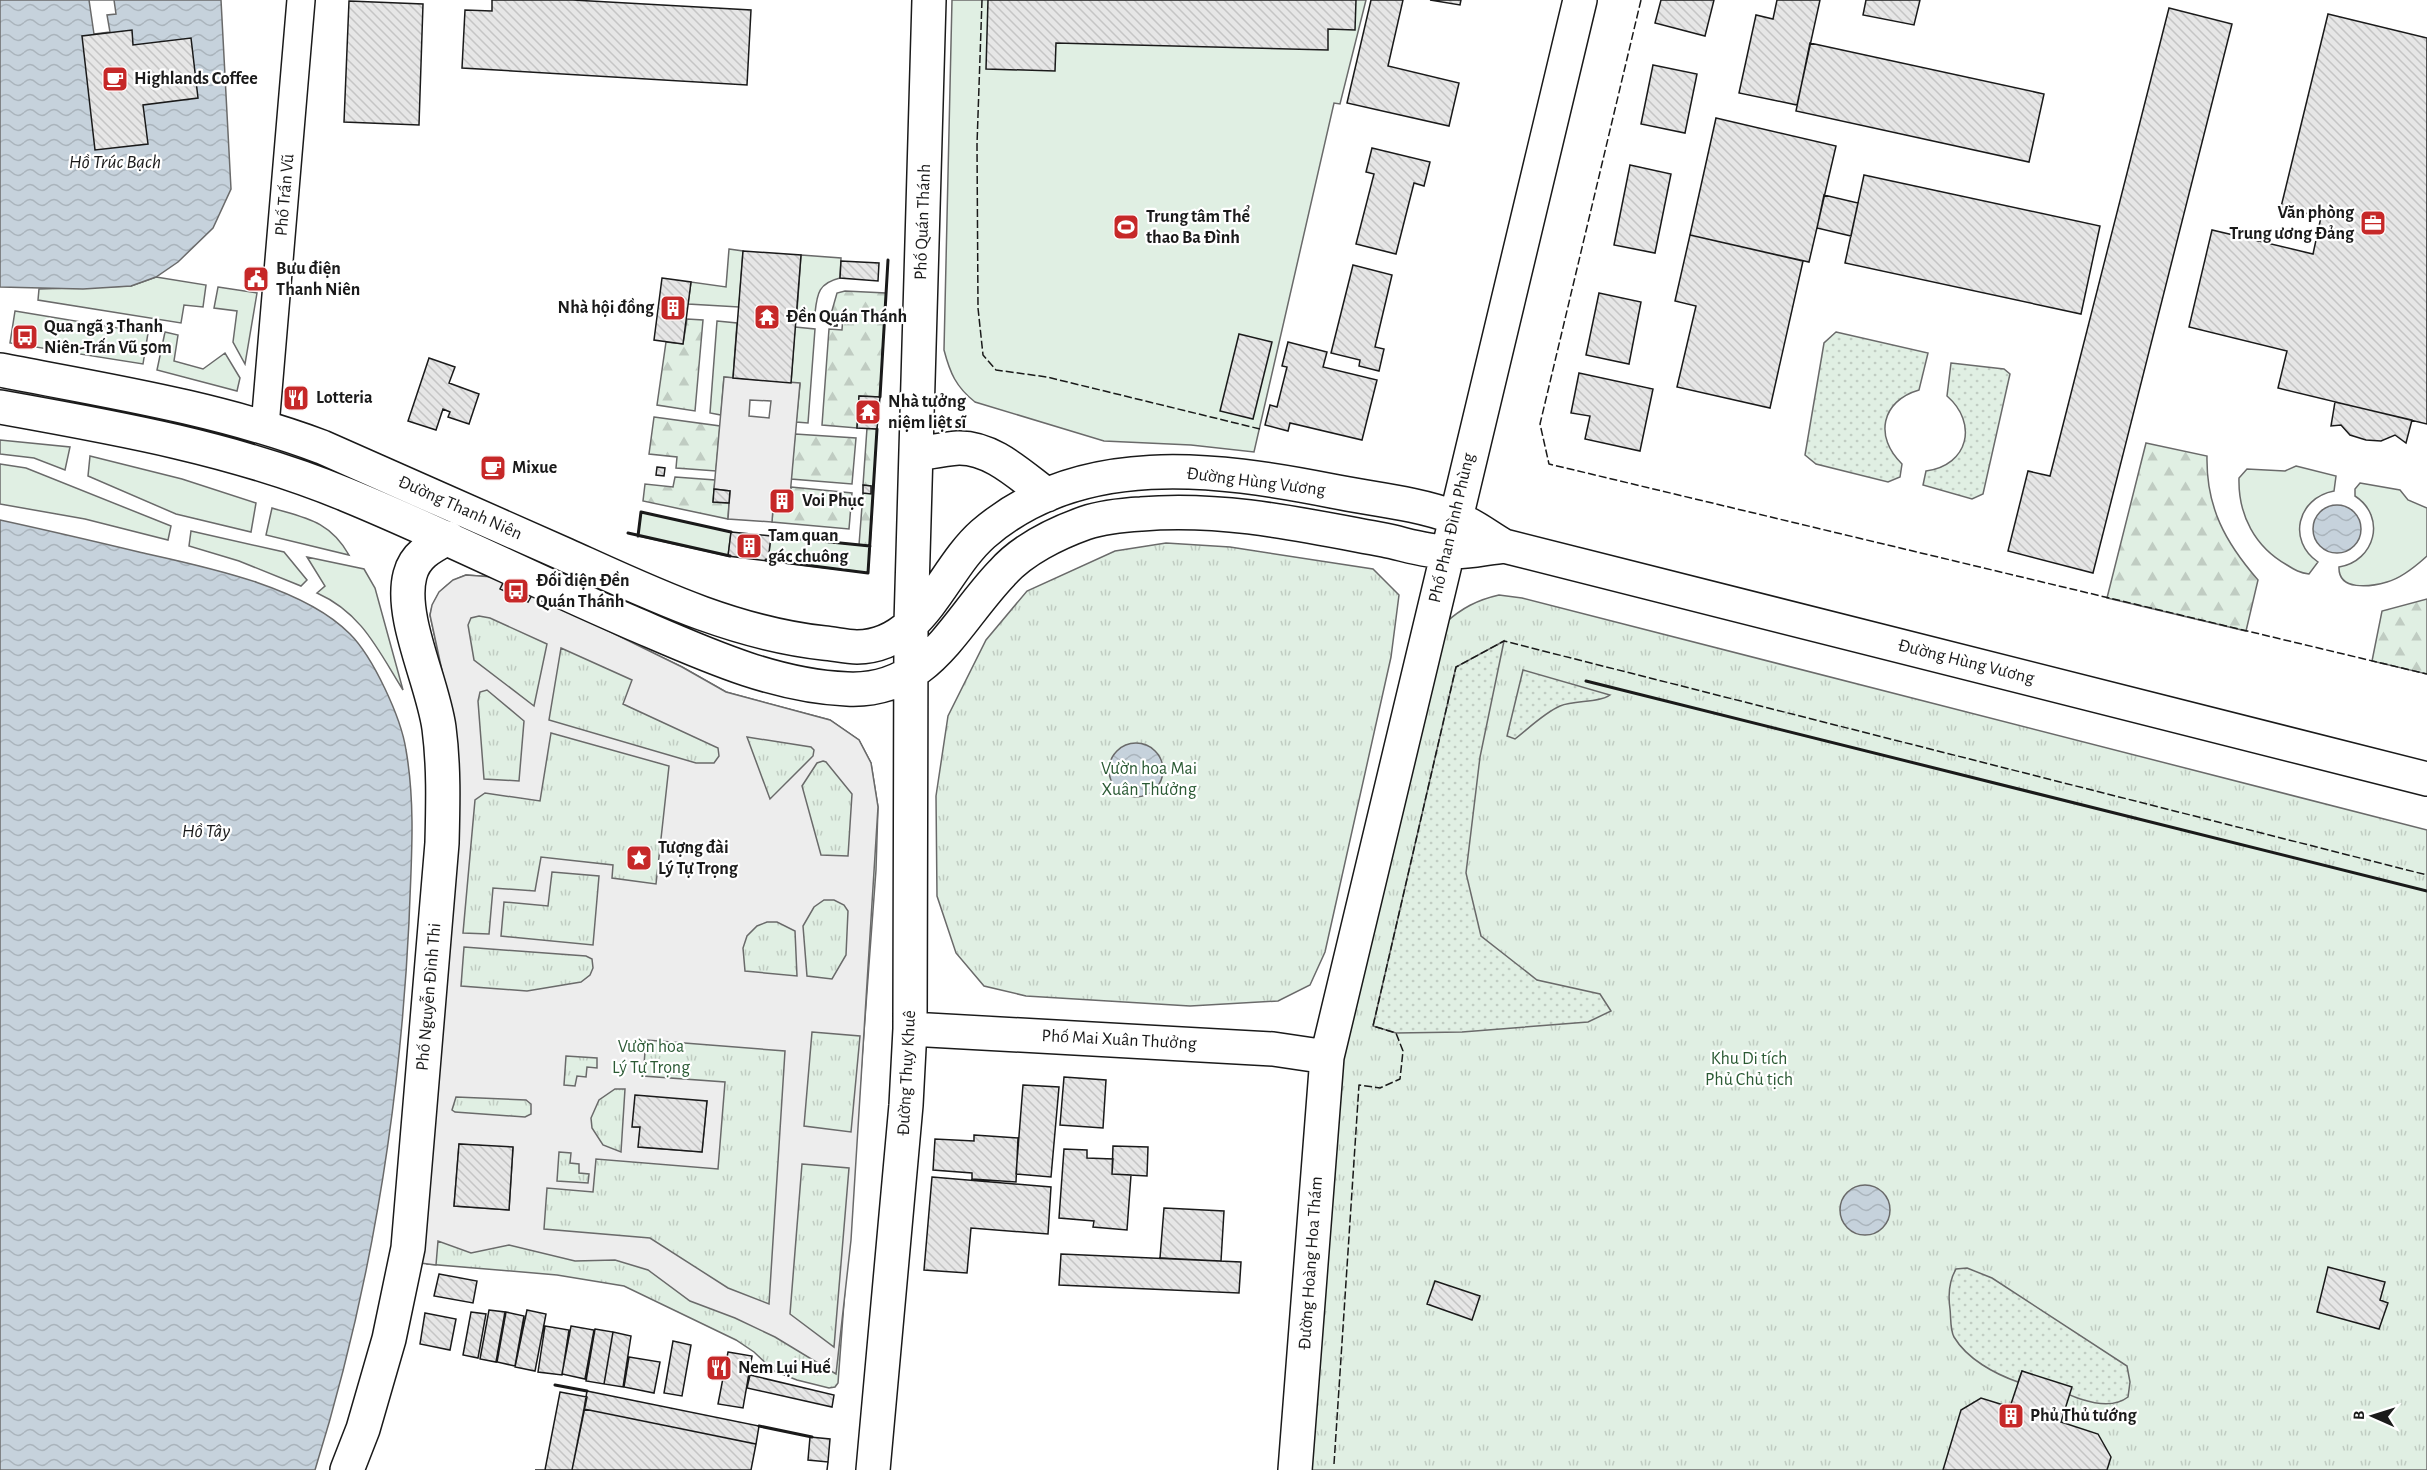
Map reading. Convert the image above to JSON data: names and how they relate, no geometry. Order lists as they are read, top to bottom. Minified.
{"streets":{"main road":["Phố Quán Thánh","Đường Hùng Vương","Đường Thanh Niên","Phố Phan Đình Phùng","Phố Nguyễn Đình Thi","Phố Mai Xuân Thưởng","Đường Thụy Khuê","Đường Hoàng Hoa Thám"],"street":["Phố Trấn Vũ"]},"crossings":[["Phố Trấn Vũ","Đường Thanh Niên"],["Phố Quán Thánh","Đường Hùng Vương"],["Phố Quán Thánh","Đường Thanh Niên"],["Phố Quán Thánh","Đường Thụy Khuê"],["Đường Hùng Vương","Đường Thanh Niên"],["Đường Hùng Vương","Phố Phan Đình Phùng"],["Đường Hùng Vương","Đường Thụy Khuê"],["Đường Thanh Niên","Phố Nguyễn Đình Thi"],["Đường Thanh Niên","Đường Thụy Khuê"],["Phố Phan Đình Phùng","Phố Mai Xuân Thưởng"],["Phố Phan Đình Phùng","Đường Hoàng Hoa Thám"],["Phố Mai Xuân Thưởng","Đường Thụy Khuê"],["Phố Mai Xuân Thưởng","Đường Hoàng Hoa Thám"]],"water":["Hồ Trúc Bạch","Hồ Tây"],"parks":["Vườn hoa Mai Xuân Thưởng","Vườn hoa Lý Tự Trọng","Khu Di tích Phủ Chủ tịch"],"places":{"cafe":["Highlands Coffee","Mixue"],"office":["Văn phòng Trung ương Đảng"],"sports":["Trung tâm Thể thao Ba Đình"],"public building":["Bưu điện Thanh Niên"],"building":["Nhà hội đồng","Voi Phục","Tam quan gác chuông","Phủ Thủ tướng"],"temple":["Đền Quán Thánh","Nhà tưởng niệm liệt sĩ"],"bus stop":["Qua ngã 3 Thanh Niên-Trấn Vũ 50m","Đối diện Đền Quán Thánh"],"restaurant":["Lotteria","Nem Lụi Huế"],"place":["Tượng đài Lý Tự Trọng"]},"north":"left"}
